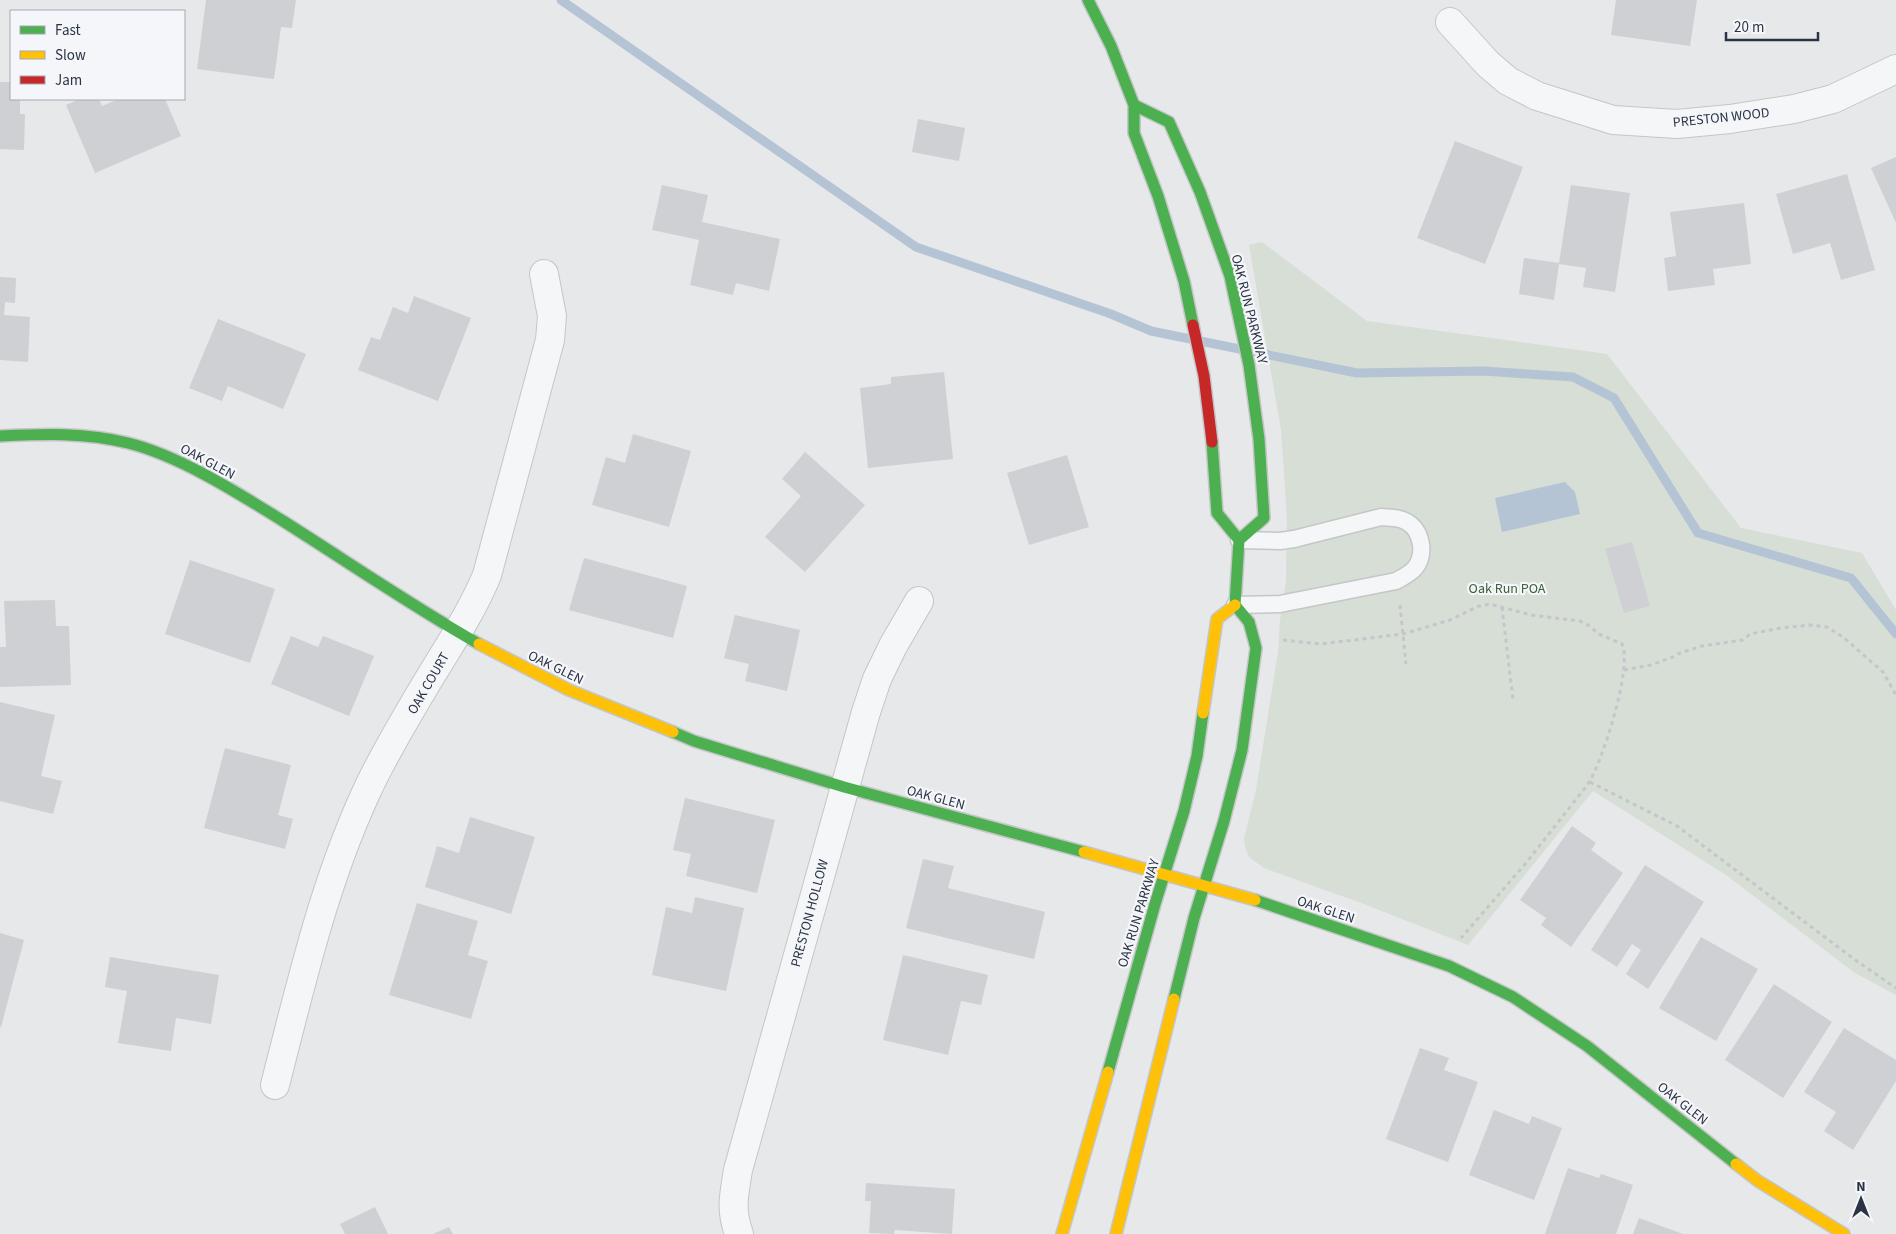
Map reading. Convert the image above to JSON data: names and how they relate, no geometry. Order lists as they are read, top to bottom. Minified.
{"streets":{"street":["PRESTON WOOD","OAK RUN PARKWAY","OAK GLEN","OAK COURT","PRESTON HOLLOW"]},"crossings":[["OAK RUN PARKWAY","OAK GLEN"],["OAK GLEN","OAK COURT"],["OAK GLEN","PRESTON HOLLOW"]],"parks":["Oak Run POA"],"legend":["Fast","Slow","Jam"],"scale_bar":"20 m","north":"top"}
